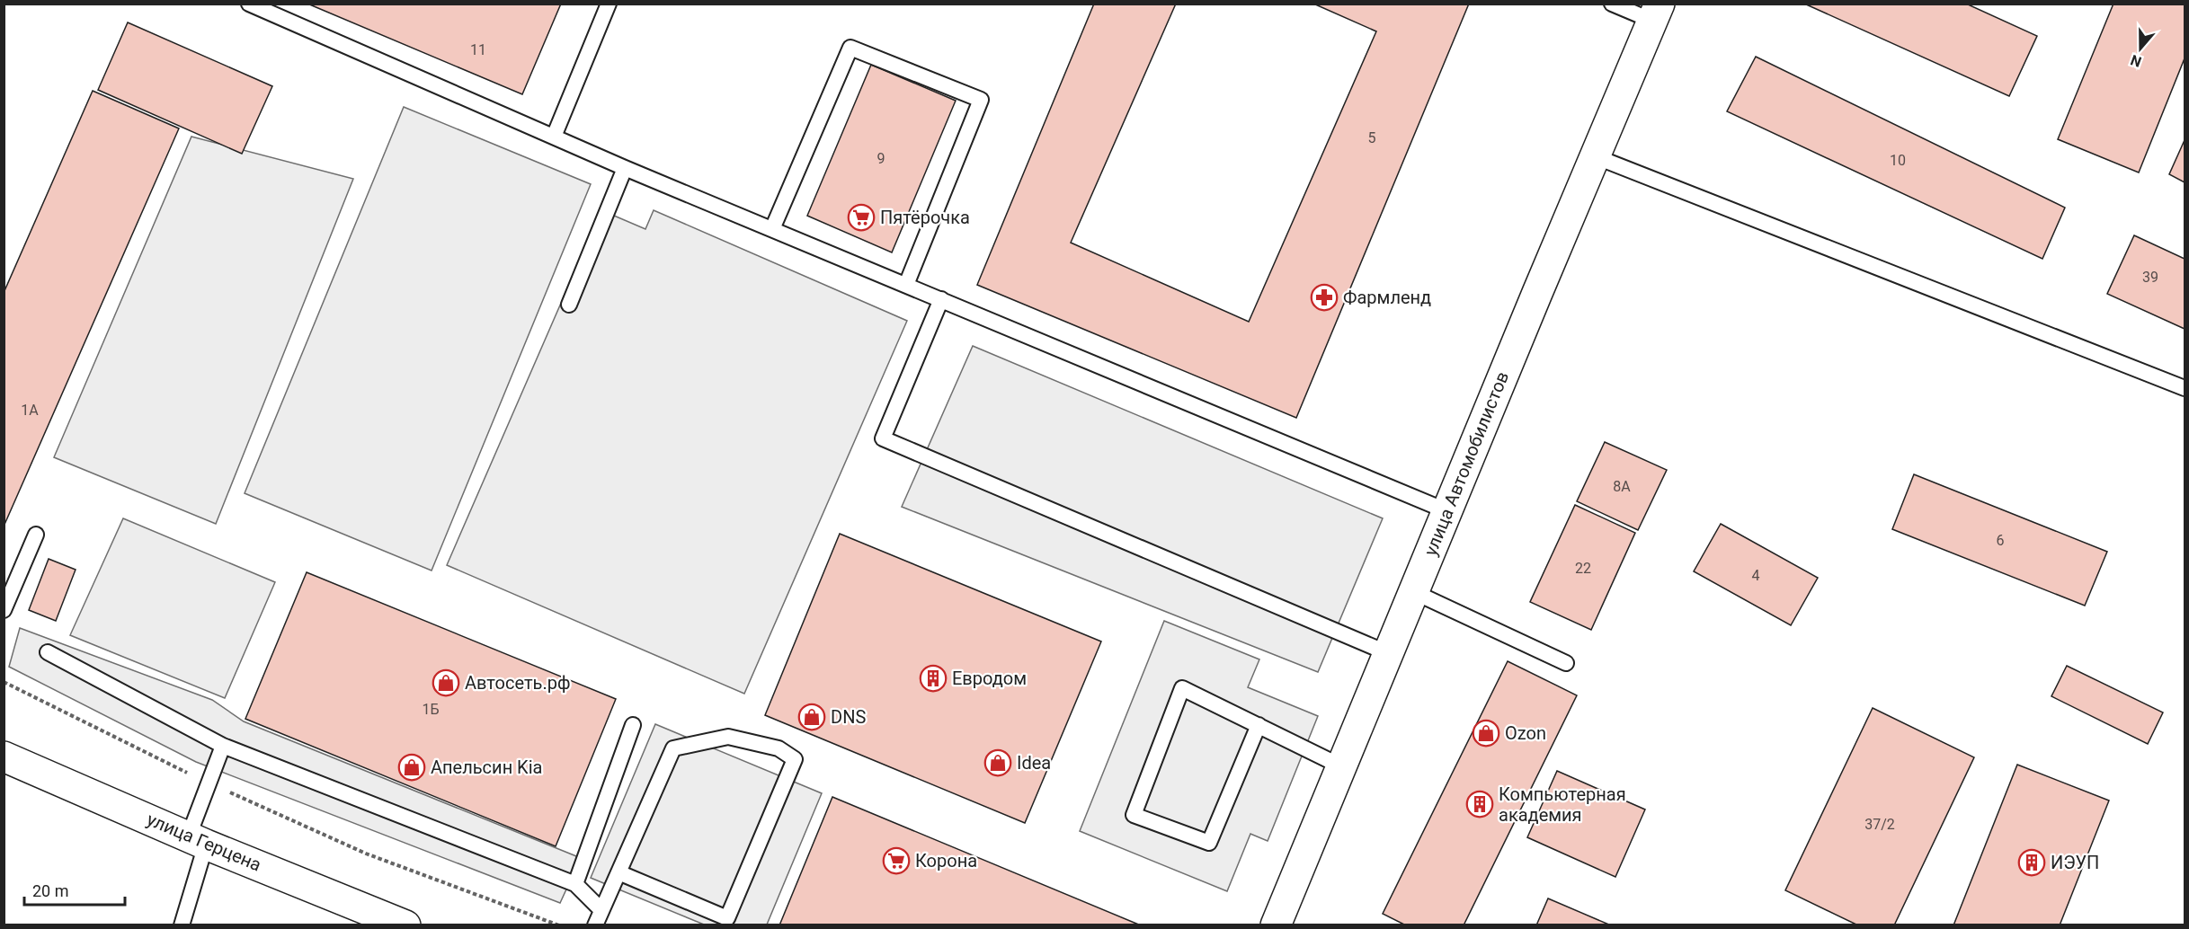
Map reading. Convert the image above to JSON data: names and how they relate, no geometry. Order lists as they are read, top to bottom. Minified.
{"streets":{"street":["улица Автомобилистов","улица Герцена"]},"places":{"supermarket":["Пятёрочка","Корона"],"pharmacy":["Фармленд"],"building":["Евродом","Компьютерная академия","ИЭУП"],"shop":["Автосеть.рф","DNS","Ozon","Idea","Апельсин Kia"]},"house_numbers":["11","5","9","10","39","1А","8А","6","22","4","1Б","37/2"],"scale_bar":"20 m","north":"bottom"}
